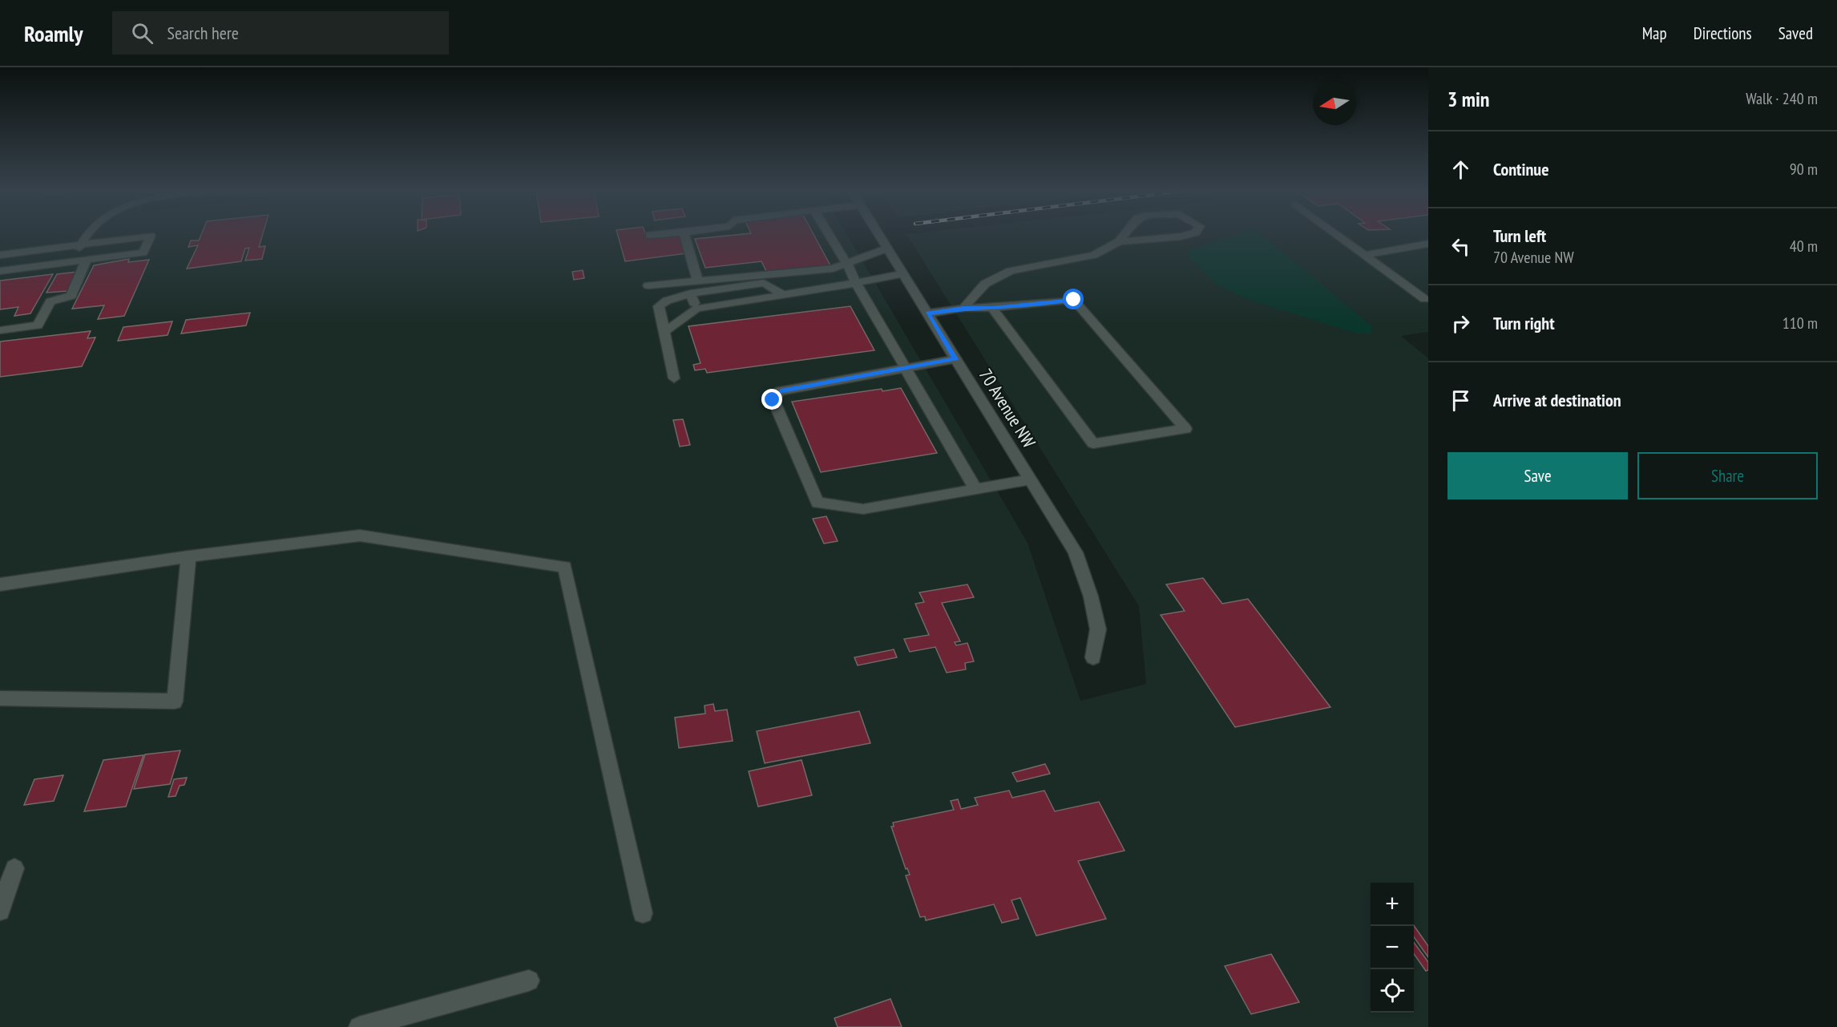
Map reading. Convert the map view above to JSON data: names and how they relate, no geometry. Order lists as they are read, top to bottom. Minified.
{"streets":{"street":["70 Avenue NW"]},"north":"left","page":{"header":"Roamly","search":"Search here","nav":["Map","Directions","Saved"],"heading":["3 min","Walk · 240 m"],"list":[["Continue","90 m"],["Turn left","70 Avenue NW","40 m"],["Turn right","110 m"],"Arrive at destination"],"buttons":["Save","Share"],"map_buttons":["+","−"]}}
